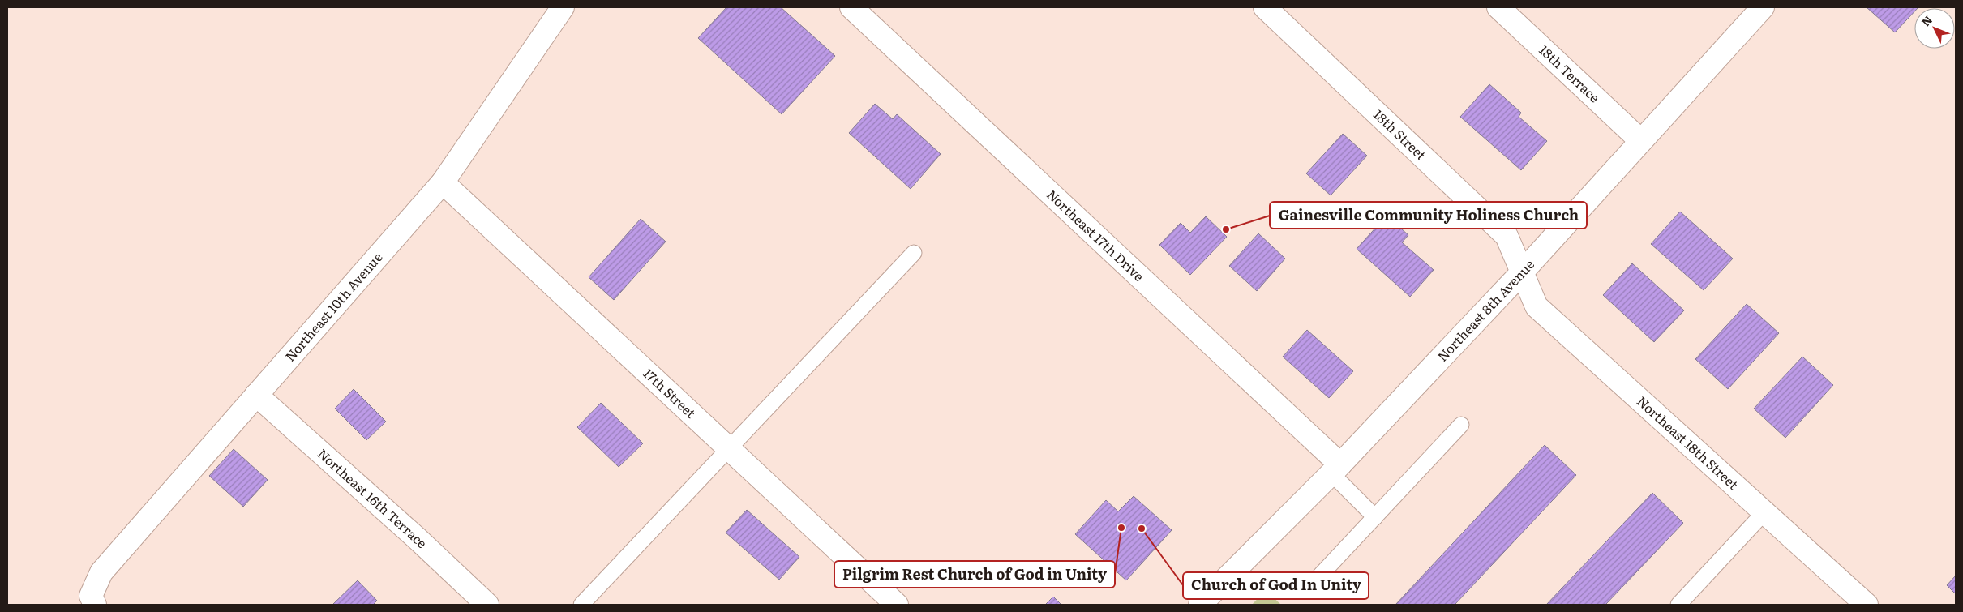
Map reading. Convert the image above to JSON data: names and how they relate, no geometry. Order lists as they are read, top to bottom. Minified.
{"streets":{"street":["18th Terrace","18th Street","Northeast 17th Drive","Northeast 10th Avenue","Northeast 8th Avenue","17th Street","Northeast 18th Street","Northeast 16th Terrace"]},"crossings":[["18th Terrace","Northeast 8th Avenue"],["18th Street","Northeast 8th Avenue"],["18th Street","Northeast 18th Street"],["Northeast 17th Drive","Northeast 8th Avenue"],["Northeast 10th Avenue","17th Street"],["Northeast 10th Avenue","Northeast 16th Terrace"],["Northeast 8th Avenue","Northeast 18th Street"]],"places":["Gainesville Community Holiness Church","Pilgrim Rest Church of God in Unity","Church of God In Unity"],"north":"top left"}
